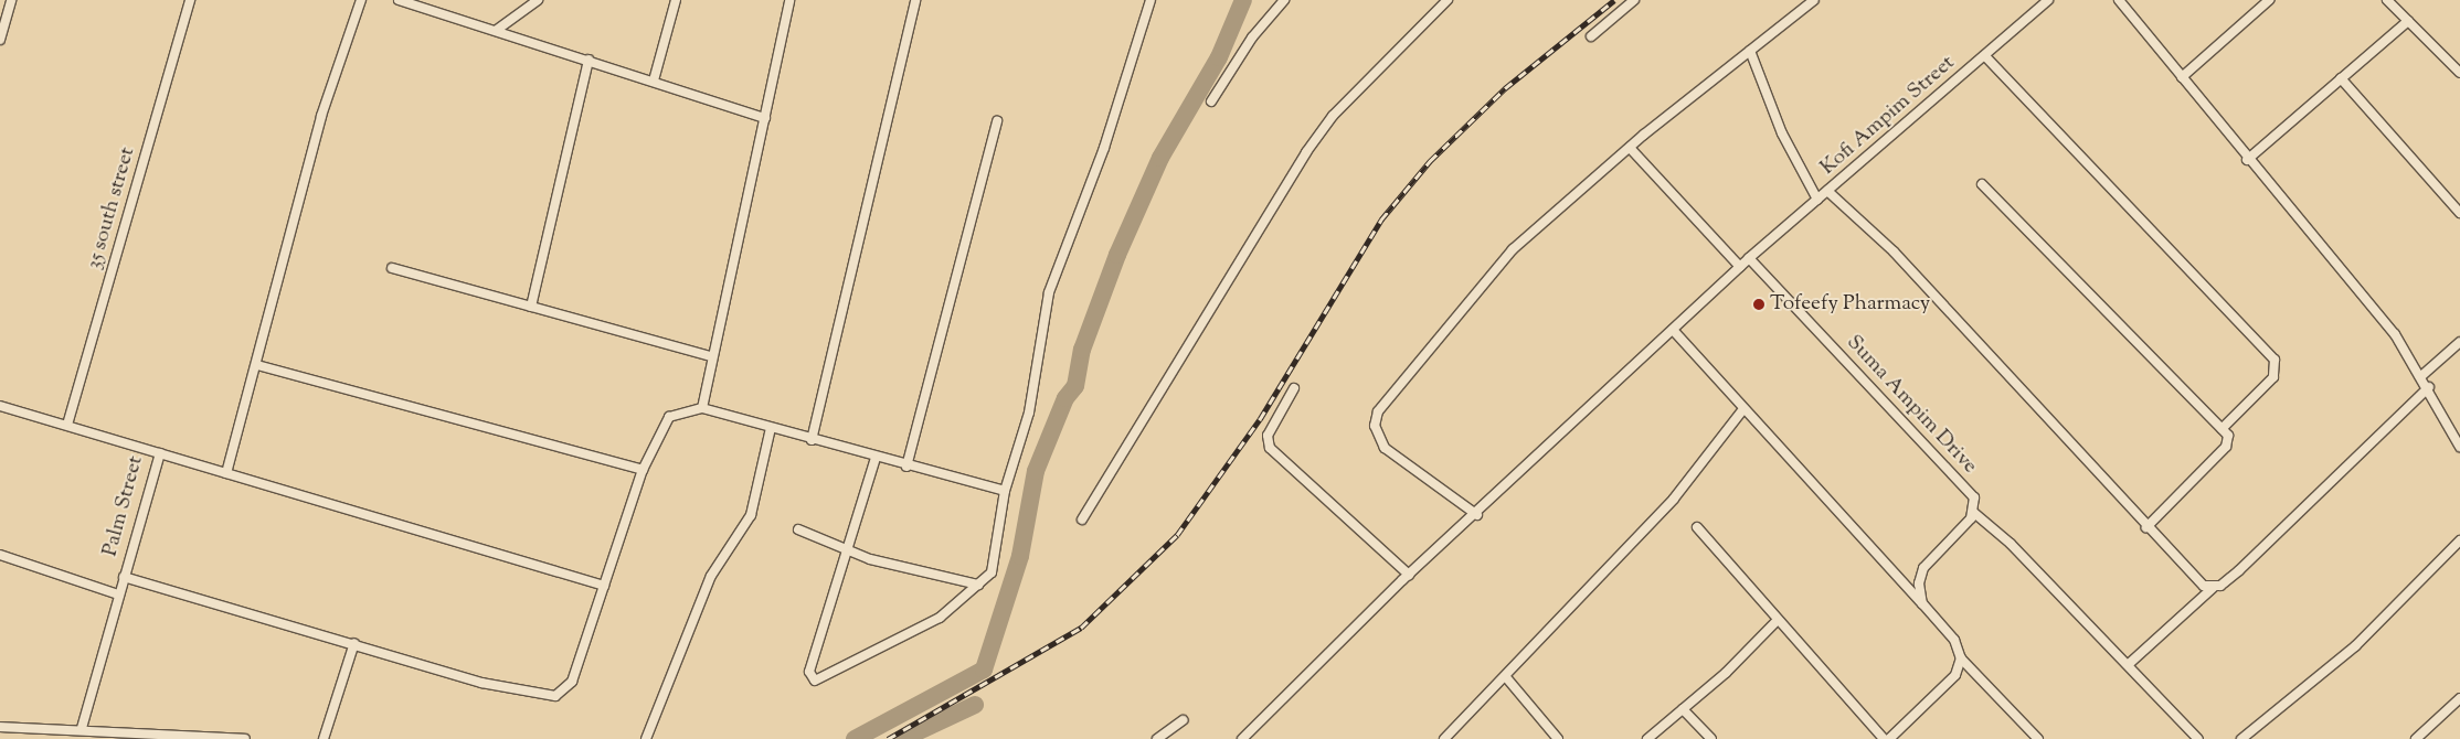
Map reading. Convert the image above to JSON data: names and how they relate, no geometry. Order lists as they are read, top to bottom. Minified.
{"streets":{"street":["Kofi Ampim Street","35 south street","Suma Ampim Drive","Palm Street"]},"crossings":[["Kofi Ampim Street","Suma Ampim Drive"],["35 south street","Palm Street"]],"places":["Tofeefy Pharmacy"]}
